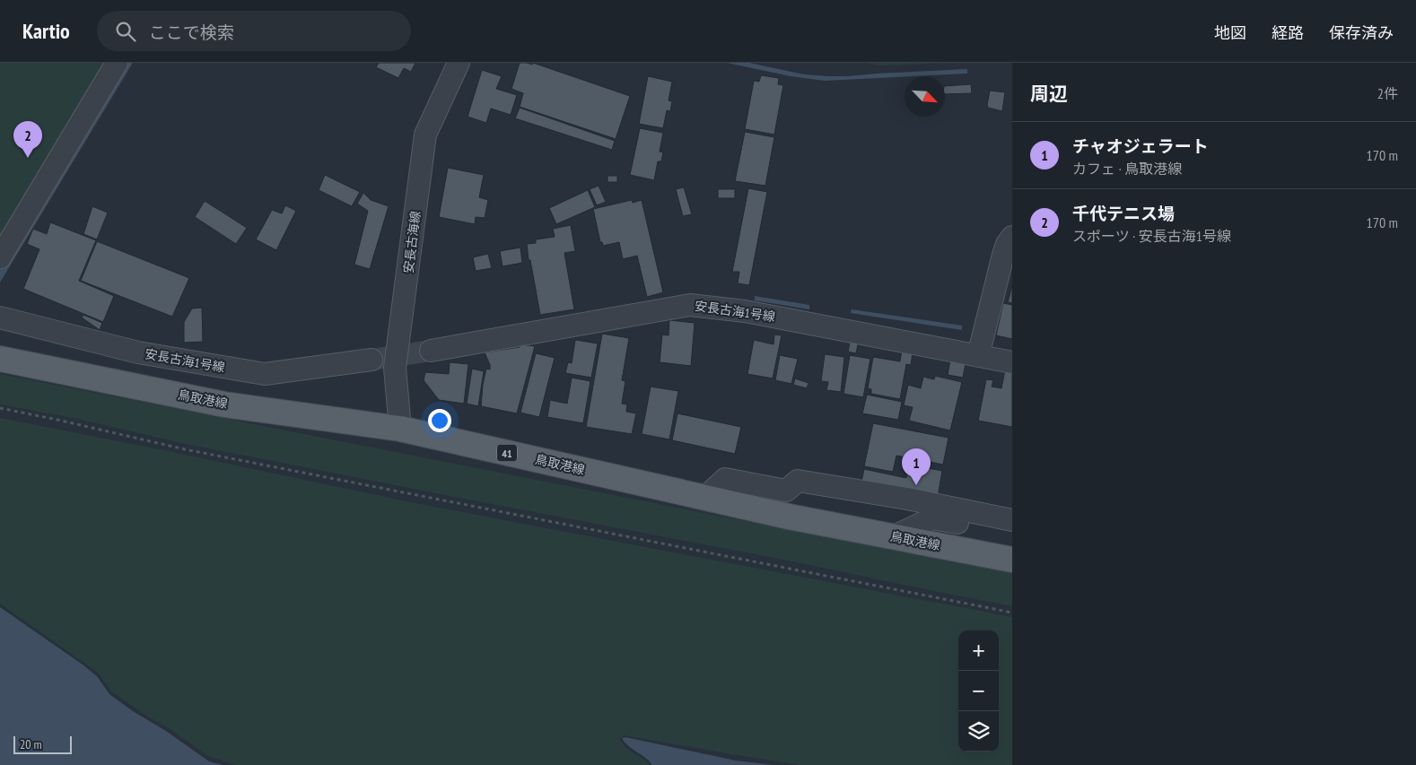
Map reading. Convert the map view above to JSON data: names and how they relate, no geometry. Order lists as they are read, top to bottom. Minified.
{"streets":{"main road":["鳥取港線","41"],"street":["安長古海線","安長古海1号線"]},"crossings":[["安長古海線","鳥取港線"]],"scale_bar":"20 m","north":"bottom right","page":{"header":"Kartio","search":"ここで検索","nav":["地図","経路","保存済み"],"heading":["周辺","2件"],"pins":["2","1"],"list":[{"mark":"1","name":"チャオジェラート","note":"カフェ · 鳥取港線","value":"170 m"},{"mark":"2","name":"千代テニス場","note":"スポーツ · 安長古海1号線","value":"170 m"}],"map_buttons":["+","−"],"scale":"20 m"}}
